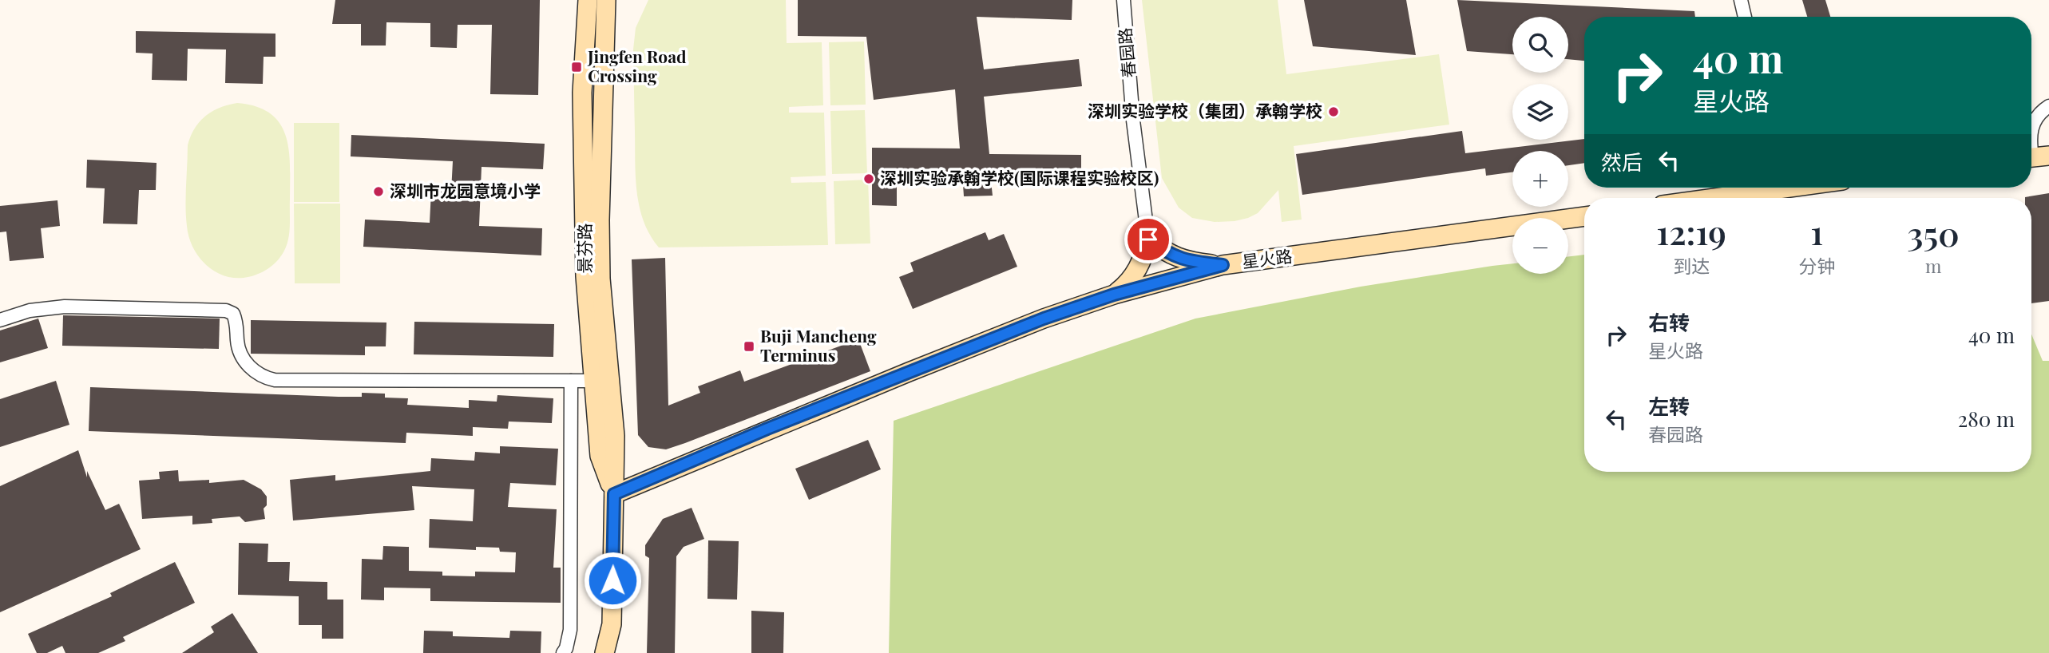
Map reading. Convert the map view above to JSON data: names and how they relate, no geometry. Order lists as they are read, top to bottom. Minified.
{"streets":{"street":["春园路","景芬路","星火路"]},"crossings":[["春园路","星火路"],["景芬路","星火路"]],"places":{"transit":["Jingfen Road Crossing","Buji Mancheng Terminus"],"other":["深圳实验学校（集团）承翰学校","深圳实验承翰学校(国际课程实验校区)","深圳市龙园意境小学"]},"page":{"map_buttons":["+","−"],"turn":["40 m","星火路"],"then":"然后","eta":["12:19","到达","1","分钟","350","m"],"list":[{"name":"右转","note":"星火路","value":"40 m"},{"name":"左转","note":"春园路","value":"280 m"}]}}
